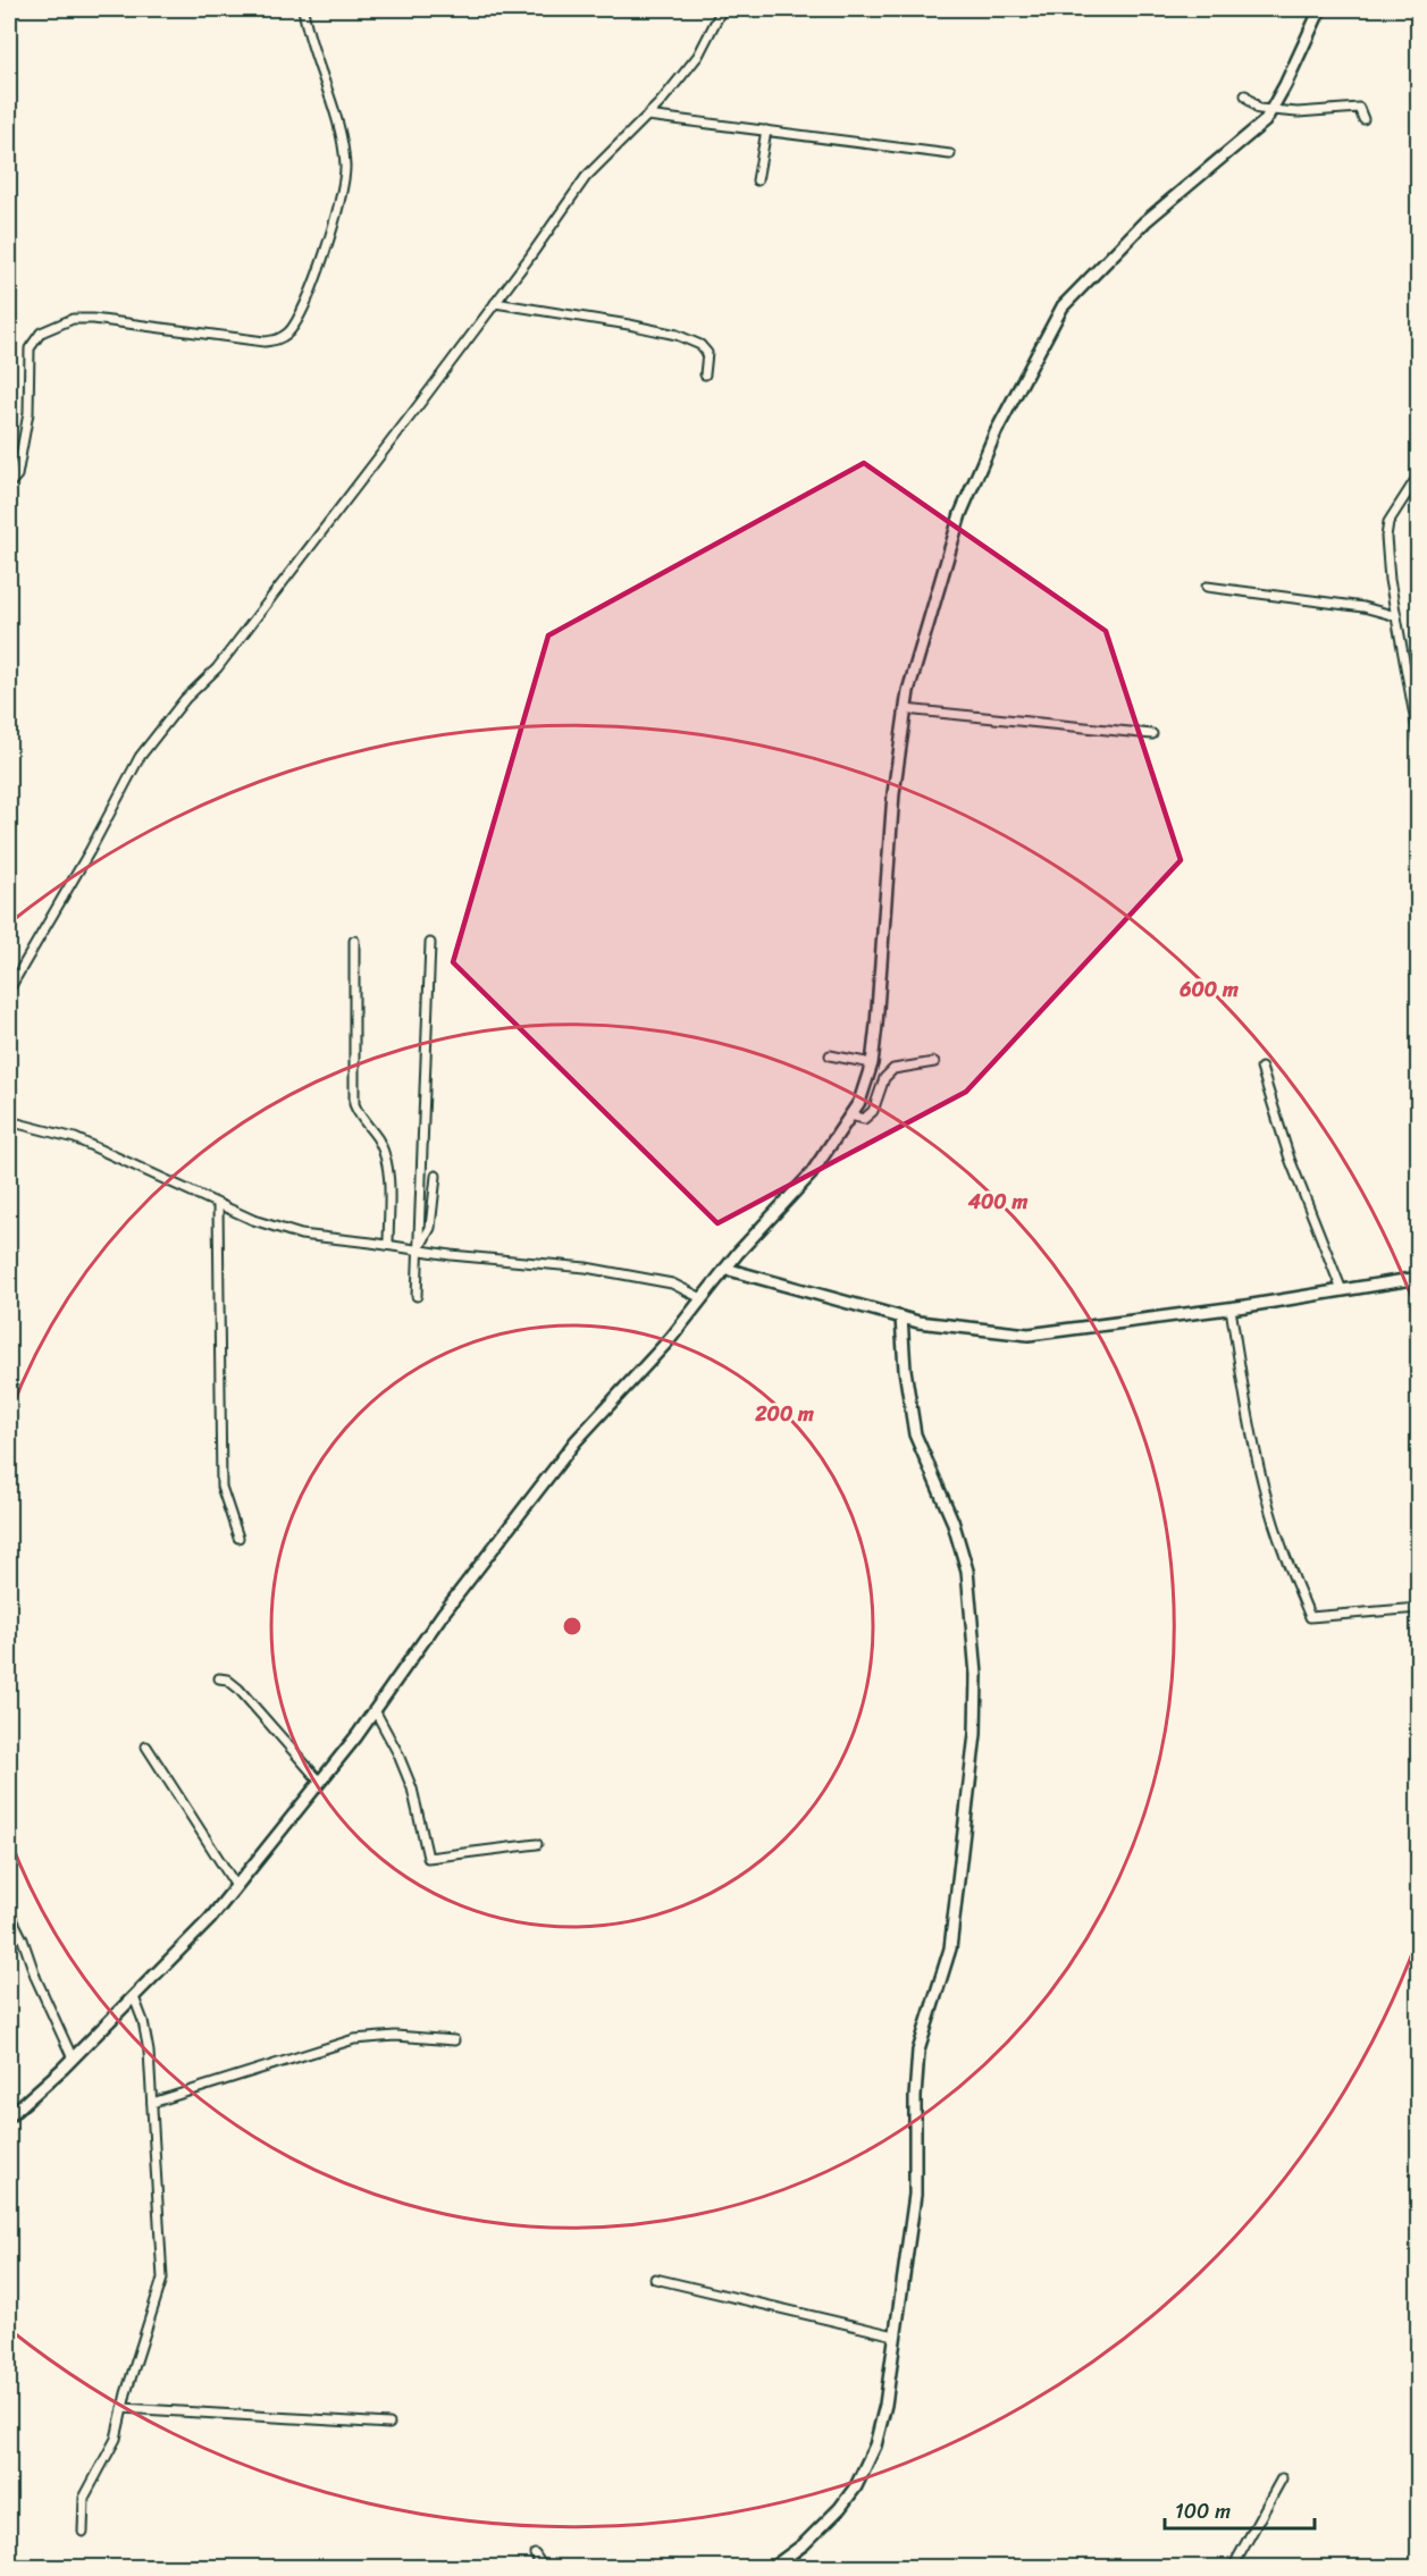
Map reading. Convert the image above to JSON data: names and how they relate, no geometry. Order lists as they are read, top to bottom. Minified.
{"scale_bar":"100 m","rings":["600 m","400 m","200 m"]}
